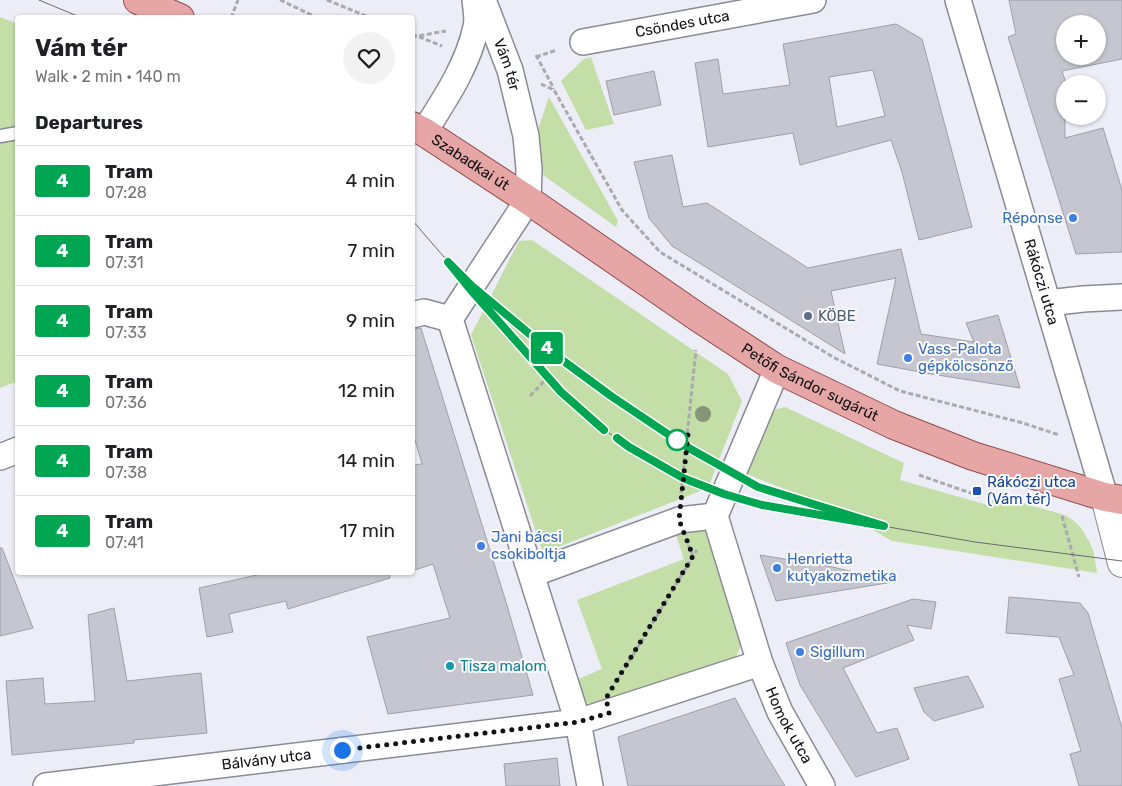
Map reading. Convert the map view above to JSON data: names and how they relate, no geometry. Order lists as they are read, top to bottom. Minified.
{"streets":{"main road":["Szabadkai út","Petőfi Sándor sugárút"],"street":["Csöndes utca","Vám tér","Rákóczi utca","Homok utca","Bálvány utca"]},"crossings":[["Vám tér","Szabadkai út"],["Vám tér","Petőfi Sándor sugárút"],["Szabadkai út","Petőfi Sándor sugárút"],["Rákóczi utca","Petőfi Sándor sugárút"]],"places":{"other":["Réponse","KÖBE","Vass-Palota gépkölcsönző","Jani bácsi csokiboltja","Henrietta kutyakozmetika","Sigillum","Tisza malom"],"transit":["Rákóczi utca (Vám tér)"]},"lines":["tram line 4"],"page":{"on_map":"4","map_buttons":["+","−"],"heading":[["Vám tér","Walk · 2 min · 140 m"],"Departures"],"list":[{"mark":"4","name":"Tram","note":"07:28","value":"4 min"},{"mark":"4","name":"Tram","note":"07:31","value":"7 min"},{"mark":"4","name":"Tram","note":"07:33","value":"9 min"},{"mark":"4","name":"Tram","note":"07:36","value":"12 min"},{"mark":"4","name":"Tram","note":"07:38","value":"14 min"},{"mark":"4","name":"Tram","note":"07:41","value":"17 min"}]}}
